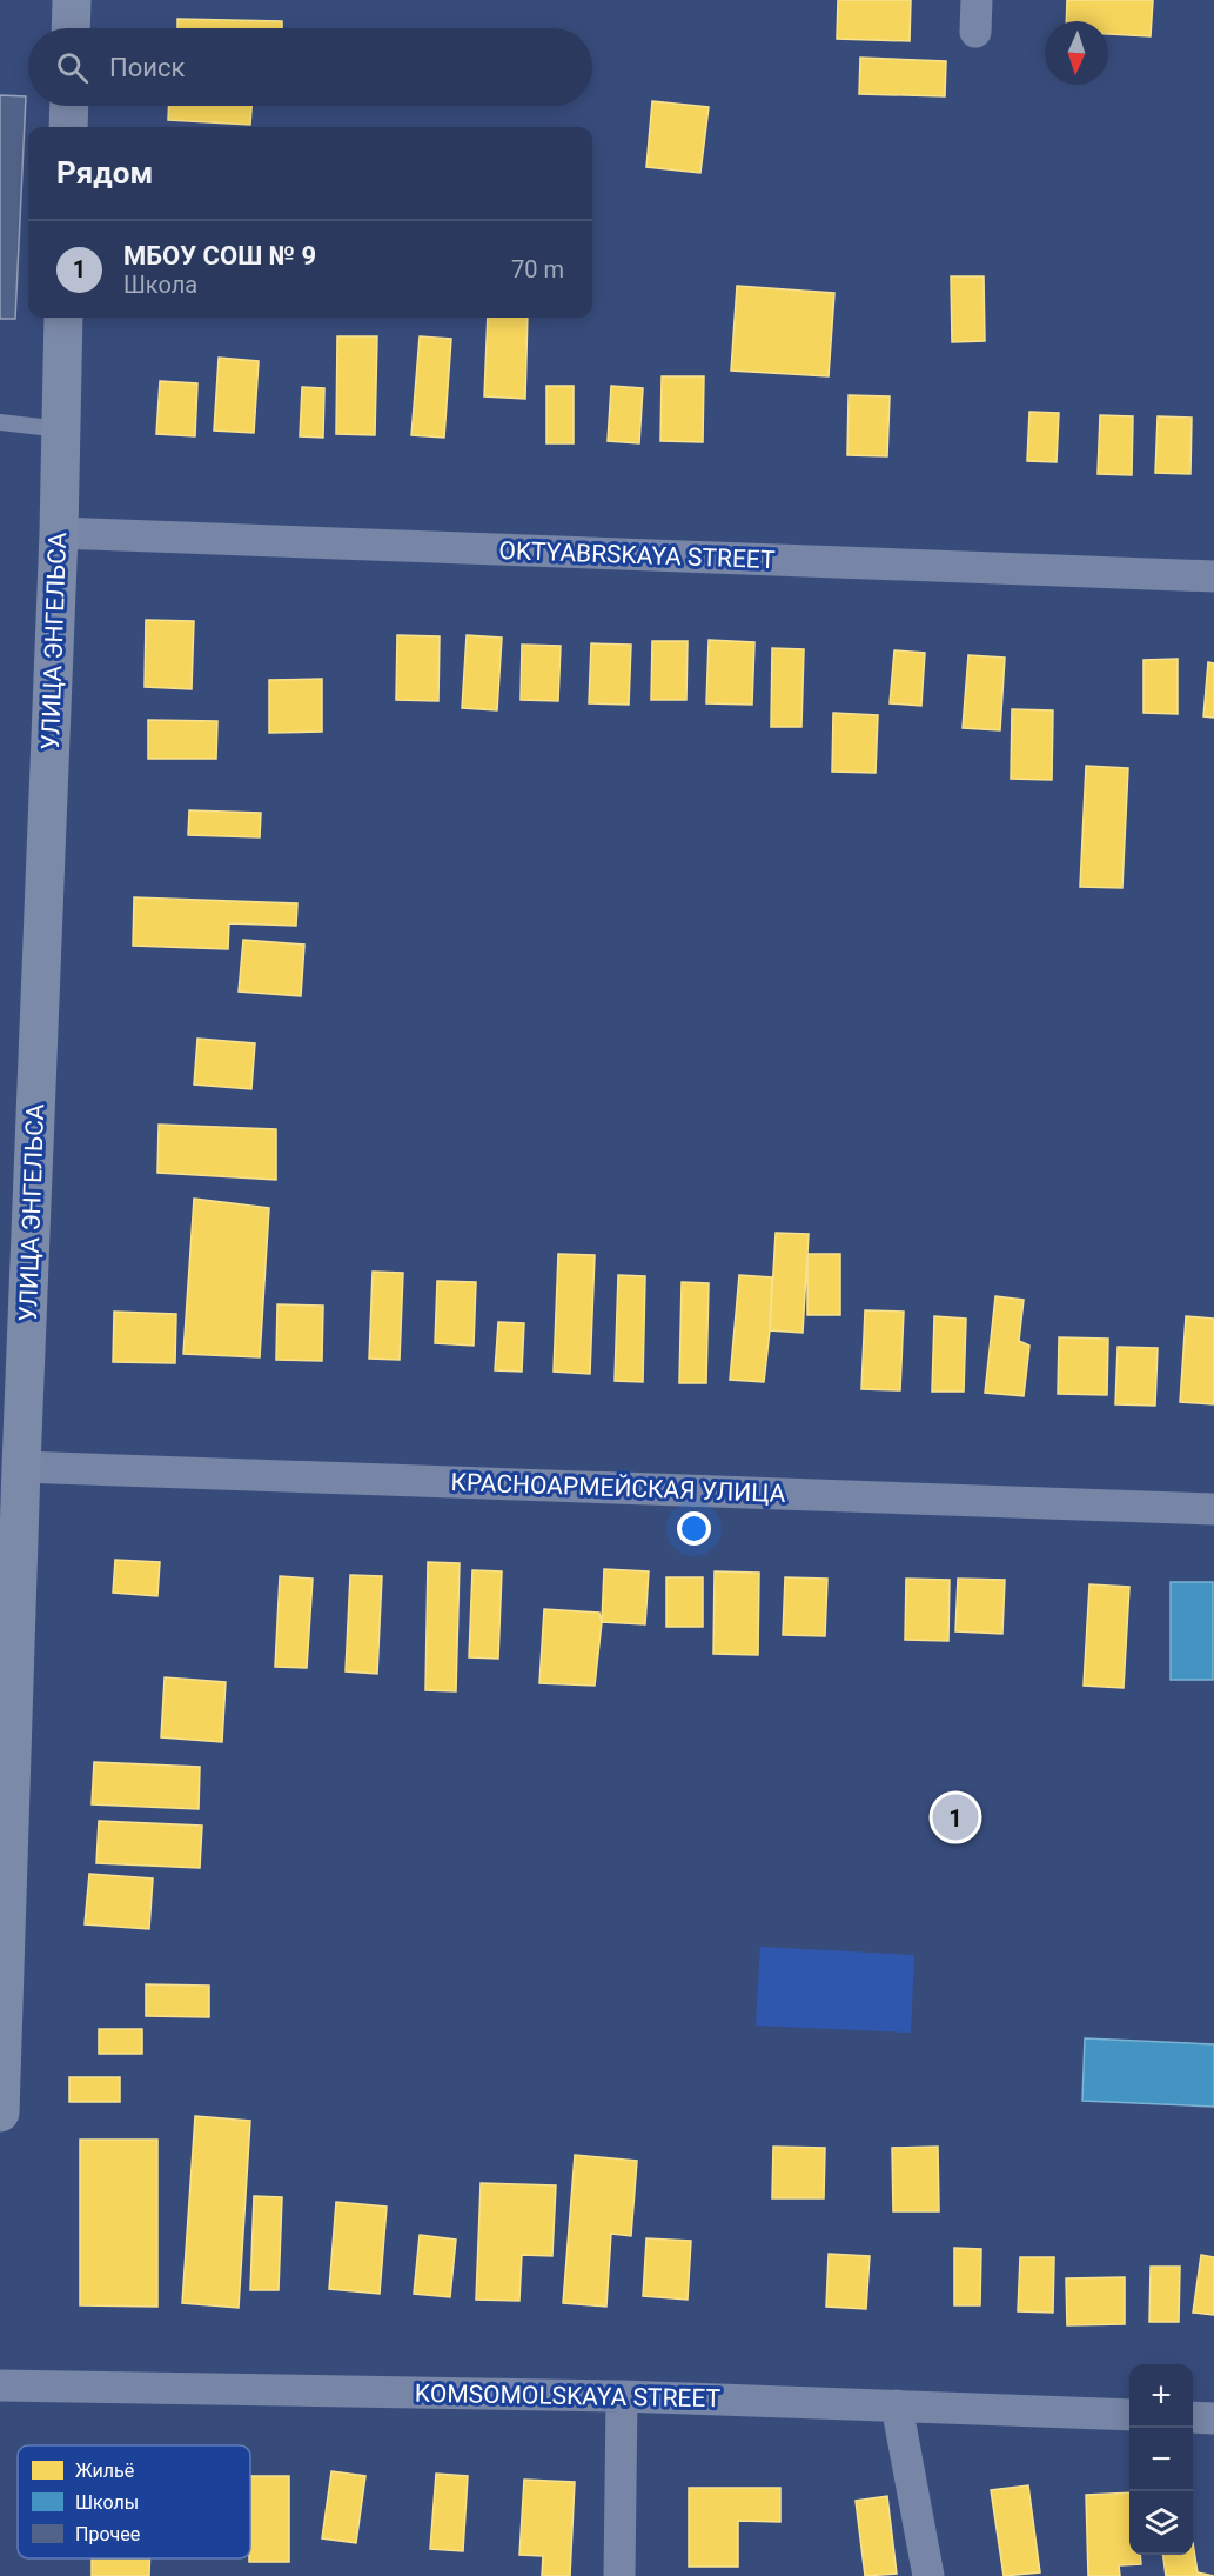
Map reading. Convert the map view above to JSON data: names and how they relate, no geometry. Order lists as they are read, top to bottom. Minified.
{"streets":{"main road":["УЛИЦА ЭНГЕЛЬСА"],"street":["OKTYABRSKAYA STREET","КРАСНОАРМЕЙСКАЯ УЛИЦА","KOMSOMOLSKAYA STREET"]},"crossings":[["OKTYABRSKAYA STREET","УЛИЦА ЭНГЕЛЬСА"],["УЛИЦА ЭНГЕЛЬСА","КРАСНОАРМЕЙСКАЯ УЛИЦА"]],"legend":["Жильё","Школы","Прочее"],"north":"bottom","page":{"search":"Поиск","heading":"Рядом","list":[{"mark":"1","name":"МБОУ СОШ № 9","note":"Школа","value":"70 m"}],"pins":"1","map_buttons":["+","−"]}}
